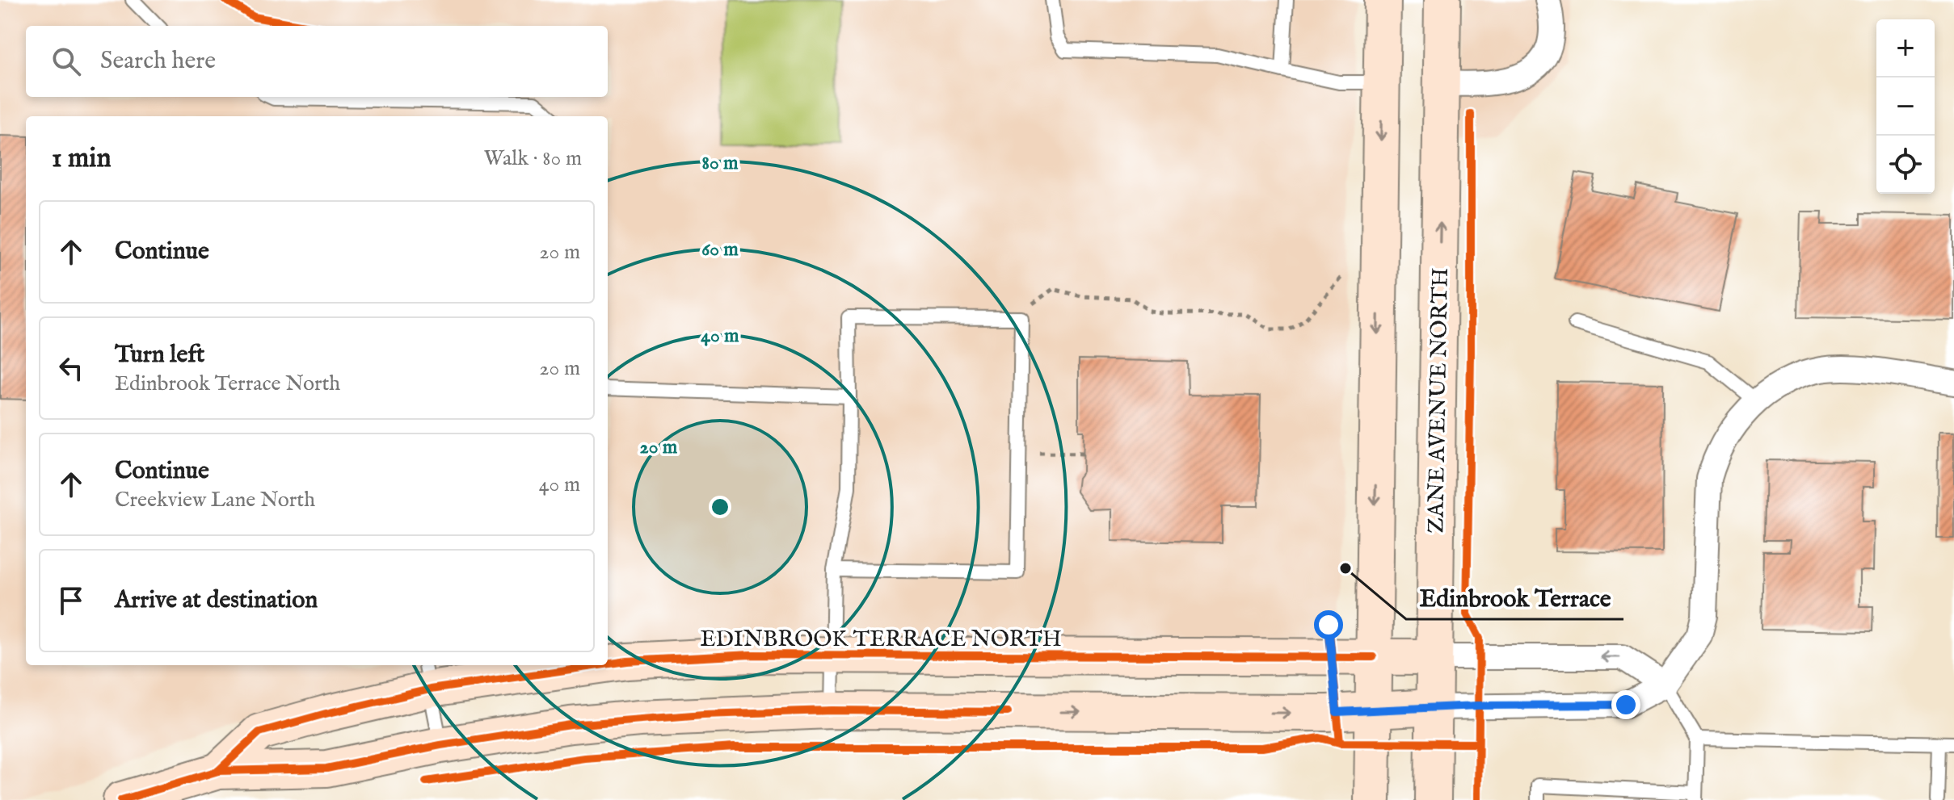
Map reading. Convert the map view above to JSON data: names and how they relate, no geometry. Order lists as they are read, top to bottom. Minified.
{"streets":{"street":["ZANE AVENUE NORTH","EDINBROOK TERRACE NORTH"]},"crossings":[["ZANE AVENUE NORTH","EDINBROOK TERRACE NORTH"]],"places":["Edinbrook Terrace"],"page":{"map_buttons":["+","−"],"search":"Search here","heading":["1 min","Walk · 80 m"],"list":[["Continue","20 m"],["Turn left","Edinbrook Terrace North","20 m"],["Continue","Creekview Lane North","40 m"],"Arrive at destination"]},"rings":["80 m","60 m","40 m","20 m"]}
